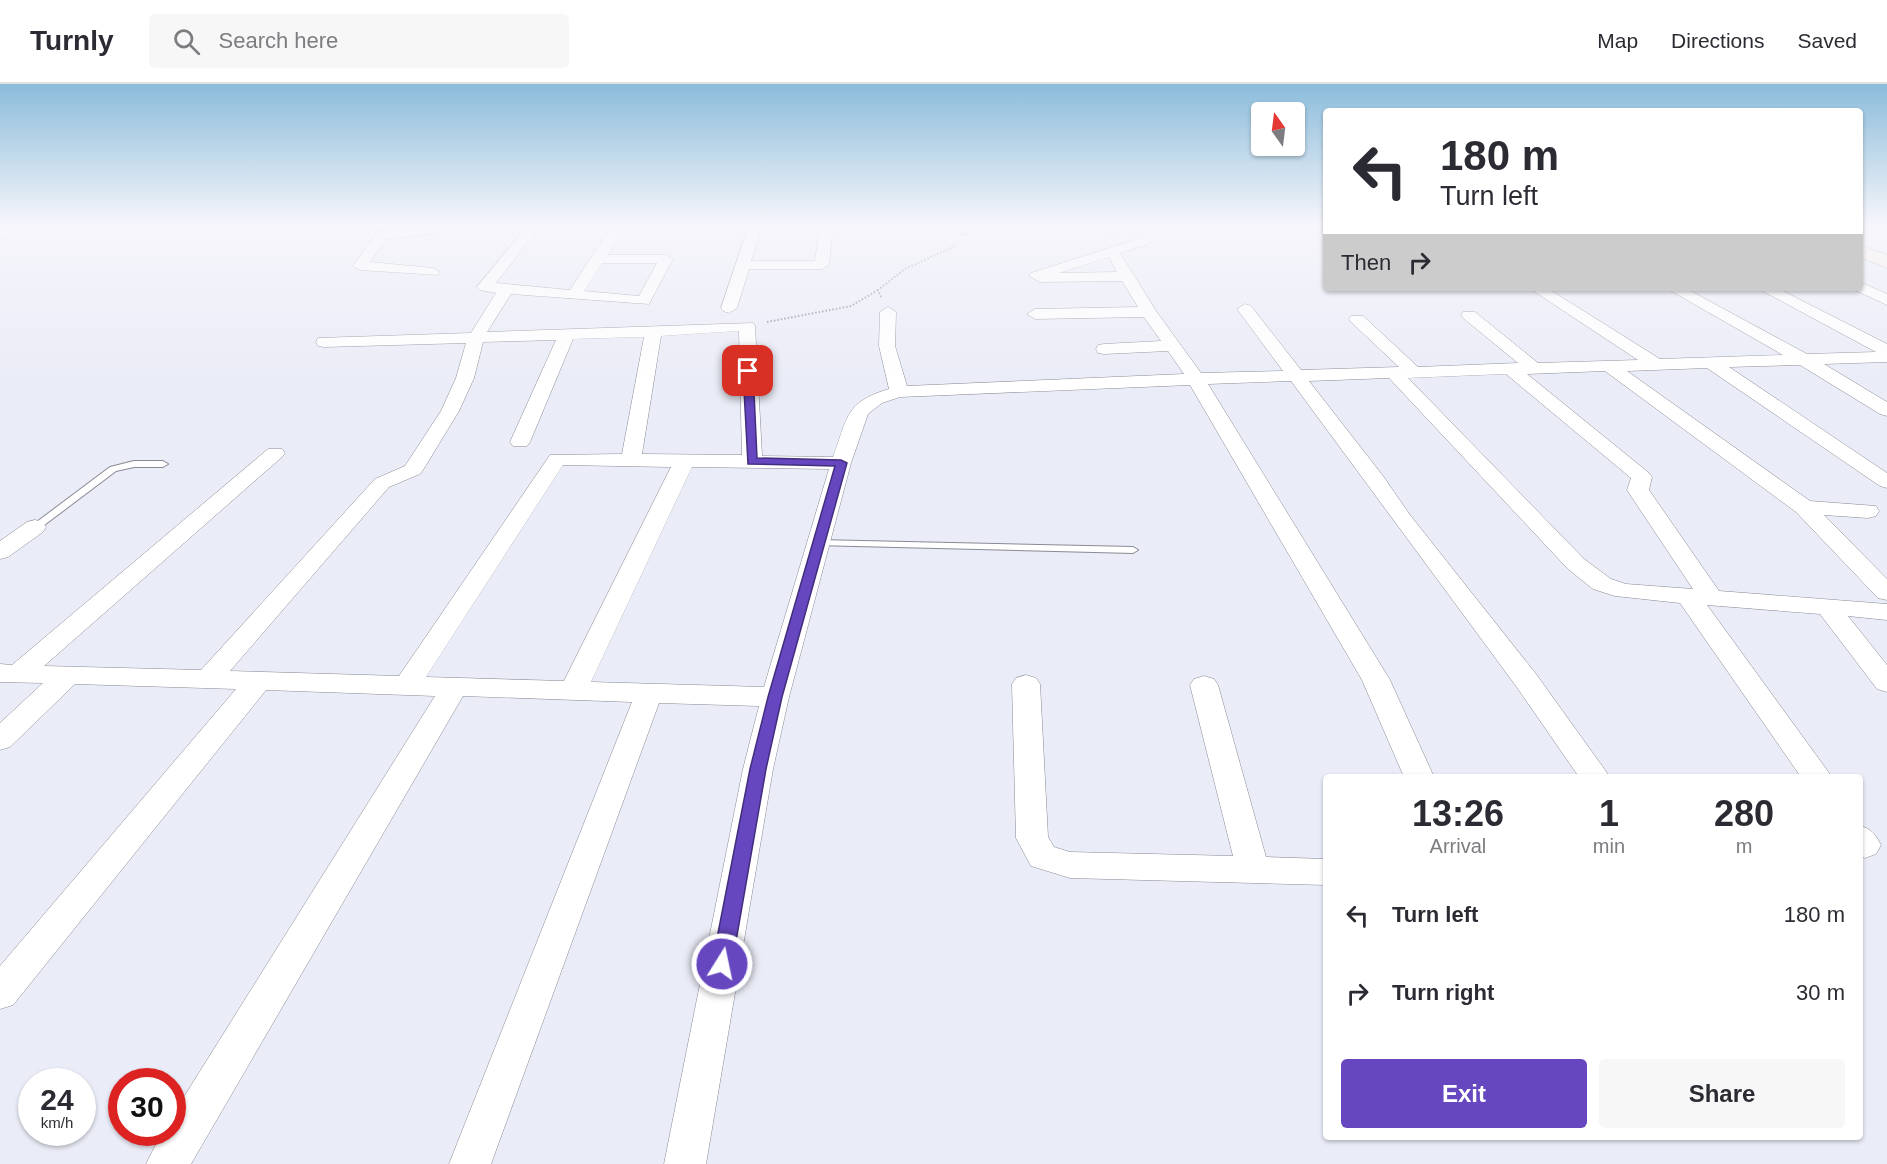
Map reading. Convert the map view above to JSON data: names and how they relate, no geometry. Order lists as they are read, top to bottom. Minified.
{"north":"top","page":{"header":"Turnly","search":"Search here","nav":["Map","Directions","Saved"],"turn":["180 m","Turn left"],"then":"Then","eta":["13:26","Arrival","1","min","280","m"],"list":[{"name":"Turn left","value":"180 m"},{"name":"Turn right","value":"30 m"}],"buttons":["Exit","Share"],"speed":"24 km/h","limit":"30"}}
